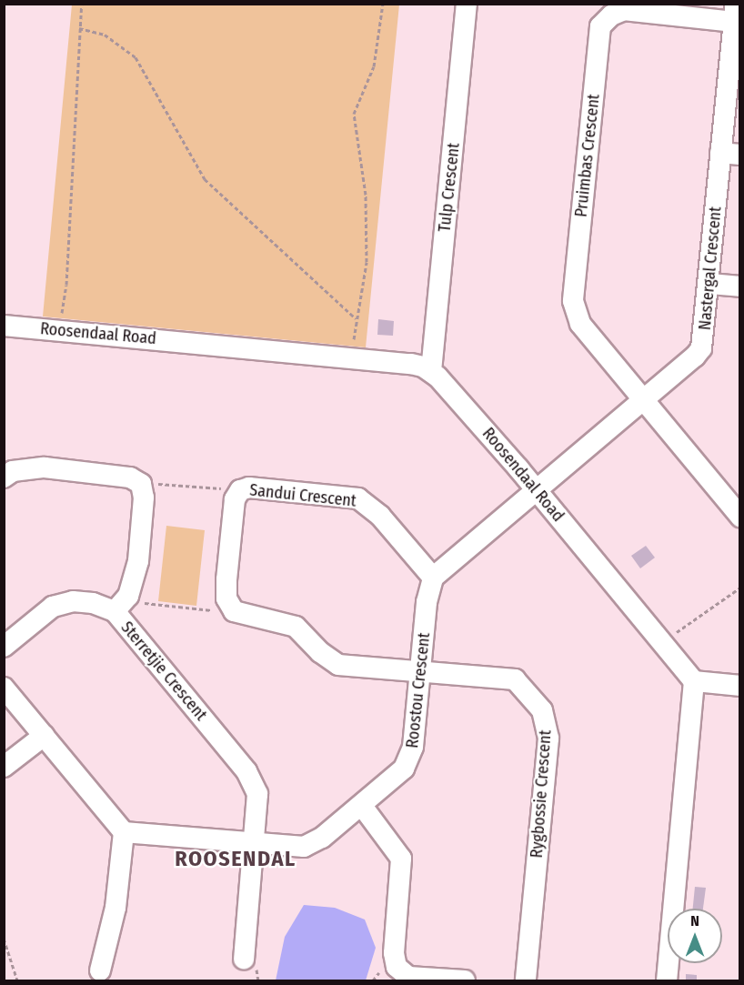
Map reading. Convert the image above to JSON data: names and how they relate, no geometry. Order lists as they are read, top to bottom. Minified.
{"streets":{"street":["Pruimbas Crescent","Tulp Crescent","Nastergal Crescent","Roosendaal Road","Sandui Crescent","Sterretjie Crescent","Roostou Crescent","Rygbossie Crescent"]},"crossings":[["Pruimbas Crescent","Nastergal Crescent"],["Tulp Crescent","Roosendaal Road"],["Nastergal Crescent","Roosendaal Road"],["Sandui Crescent","Roostou Crescent"],["Sterretjie Crescent","Roostou Crescent"],["Roostou Crescent","Rygbossie Crescent"]],"districts":["ROOSENDAL"],"north":"top"}
